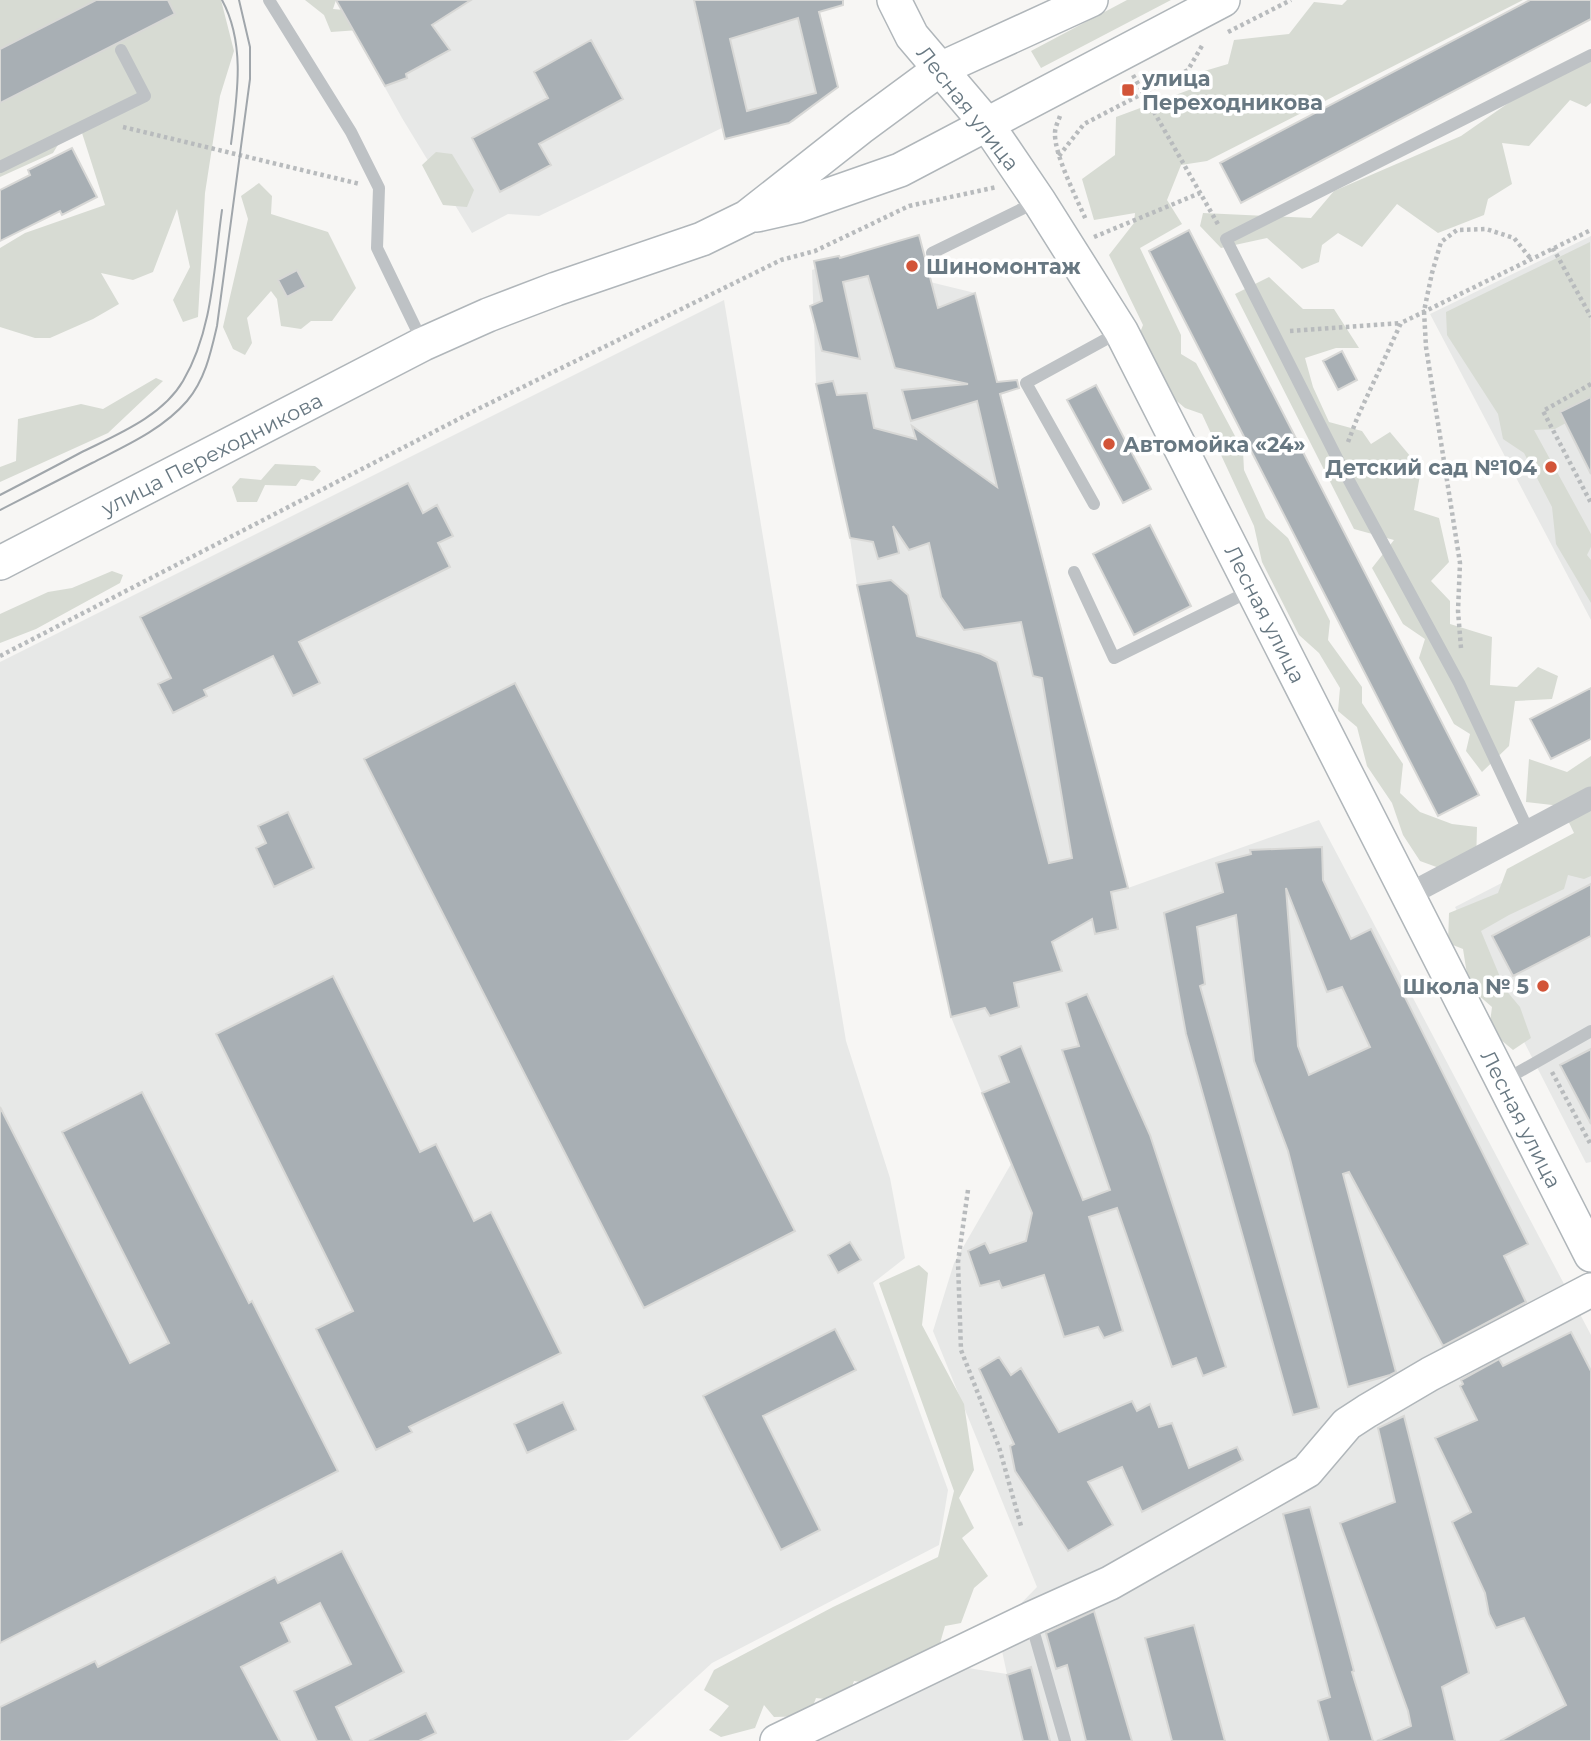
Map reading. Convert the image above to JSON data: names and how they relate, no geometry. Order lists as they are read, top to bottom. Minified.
{"streets":{"main road":["Лесная улица","улица Переходникова"]},"places":{"transit":["улица Переходникова"],"other":["Шиномонтаж","Автомойка «24»","Детский сад №104","Школа № 5"]}}
